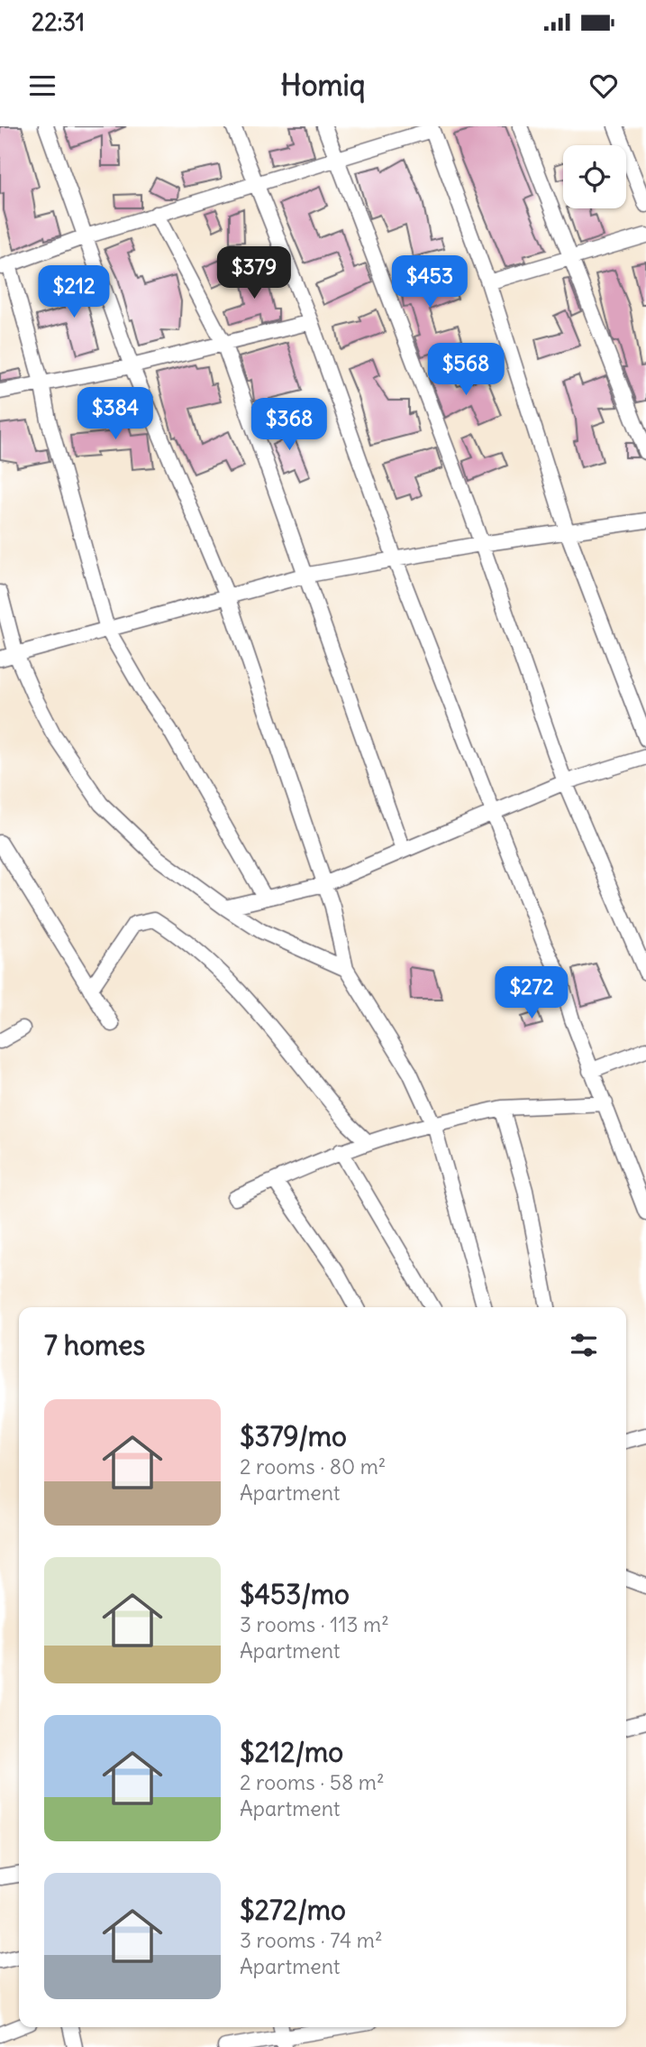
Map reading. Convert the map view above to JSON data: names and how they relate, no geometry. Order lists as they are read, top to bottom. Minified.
{"page":{"status":"22:31","header":"Homiq","price":["$379","$453","$212","$568","$384","$368","$272"],"heading":"7 homes","list":[{"name":"$379/mo","note":"2 rooms · 80 m² · Apartment"},{"name":"$453/mo","note":"3 rooms · 113 m² · Apartment"},{"name":"$212/mo","note":"2 rooms · 58 m² · Apartment"},{"name":"$272/mo","note":"3 rooms · 74 m² · Apartment"}]}}
